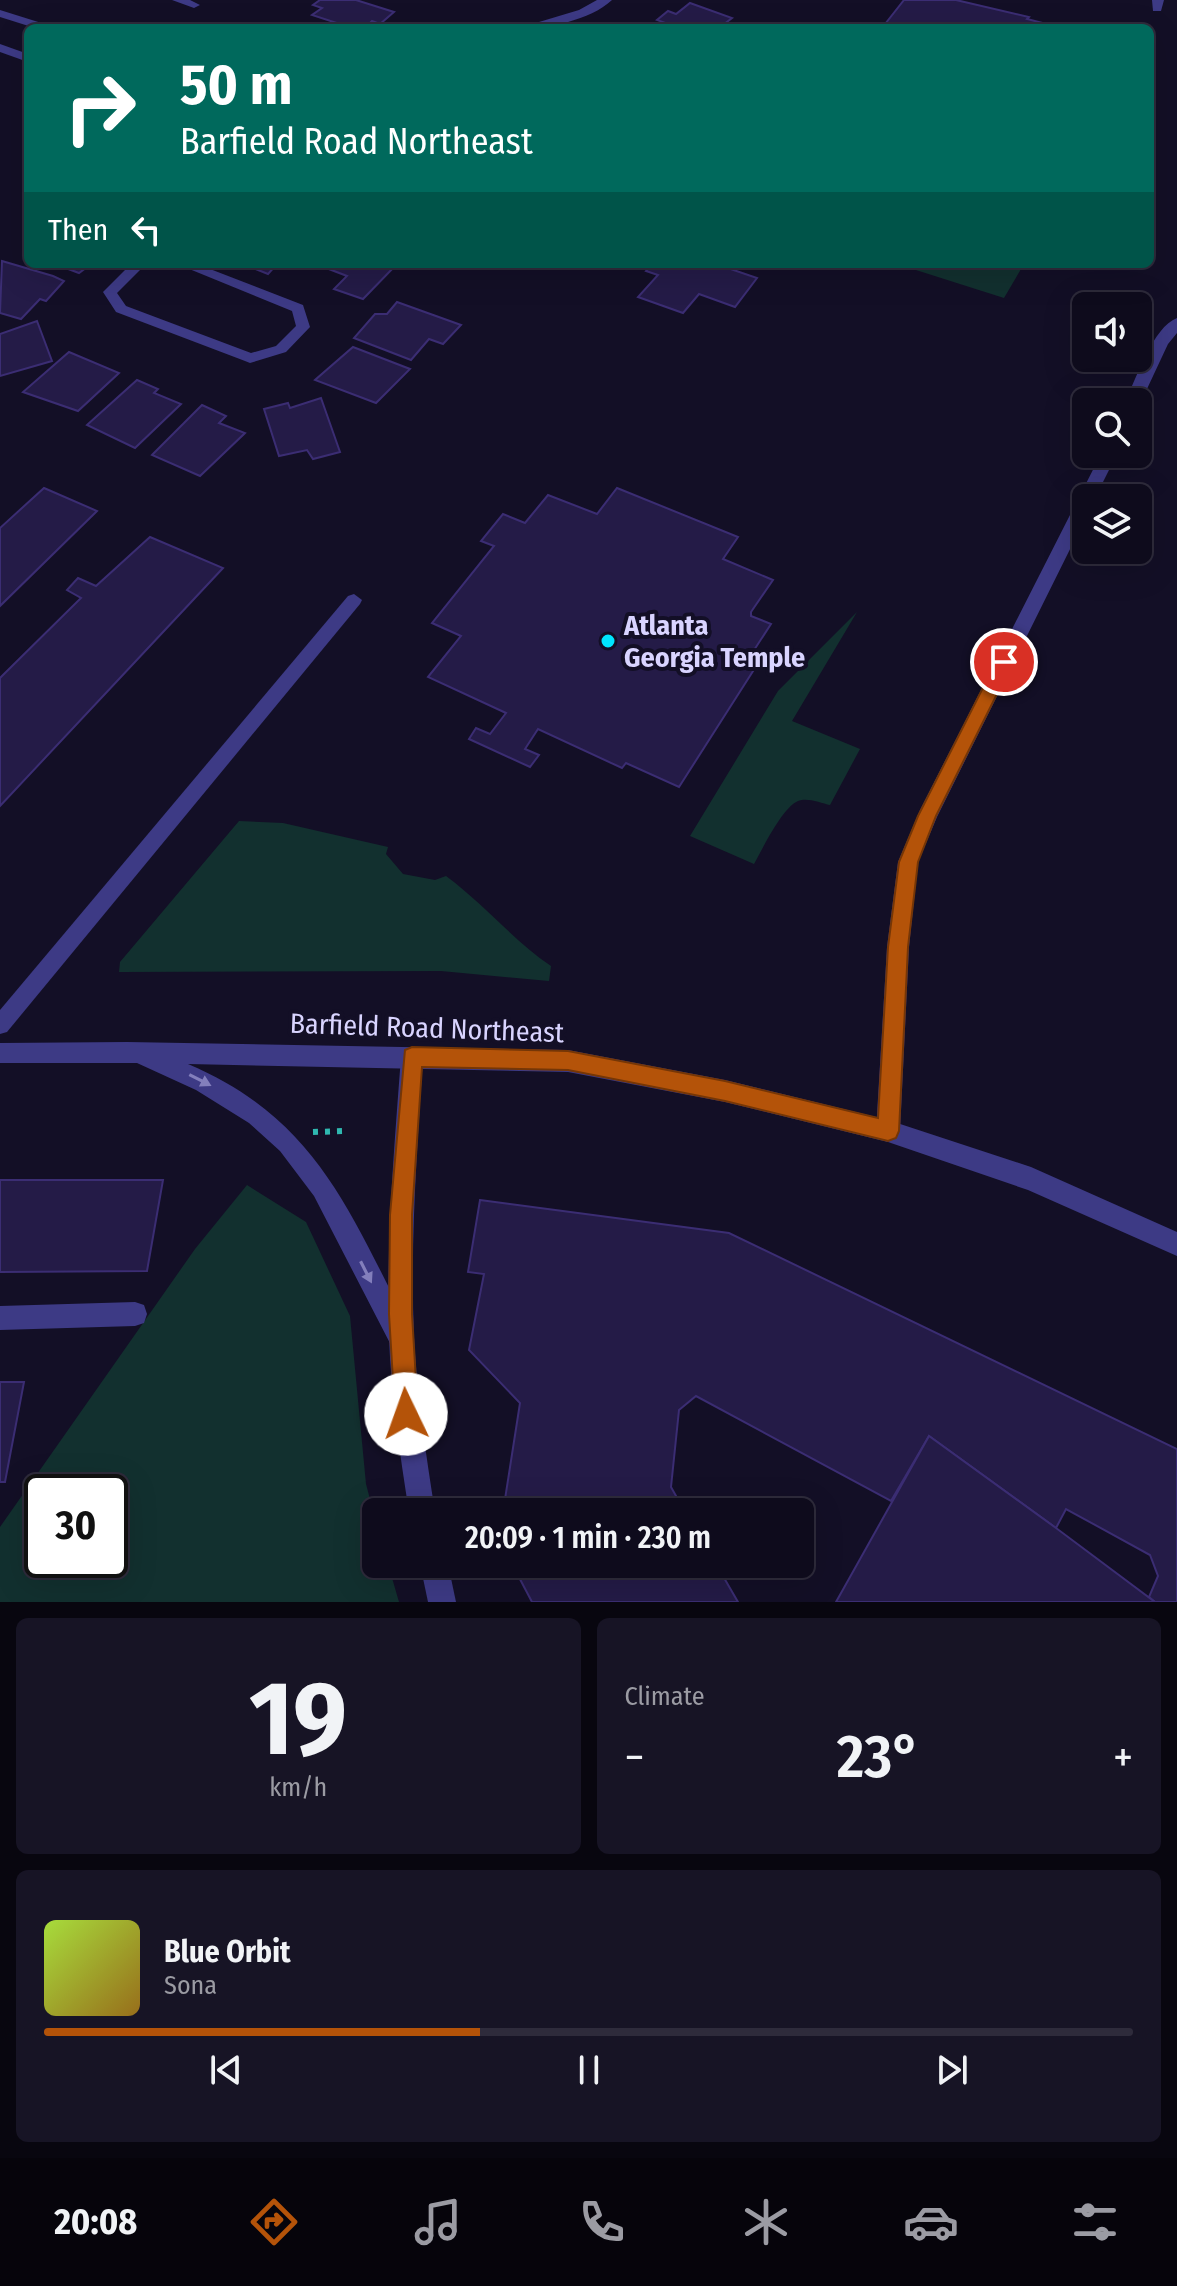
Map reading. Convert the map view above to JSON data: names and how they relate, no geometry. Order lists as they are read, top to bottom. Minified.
{"streets":{"street":["Barfield Road Northeast"]},"places":["Atlanta Georgia Temple"],"page":{"turn":["50 m","Barfield Road Northeast"],"then":"Then","limit":"30","trip":"20:09 · 1 min · 230 m","tile":[["19","km/h"],"Climate"],"heat":["−","23°","+"],"song":["Blue Orbit","Sona"],"tabs":"20:08"}}
